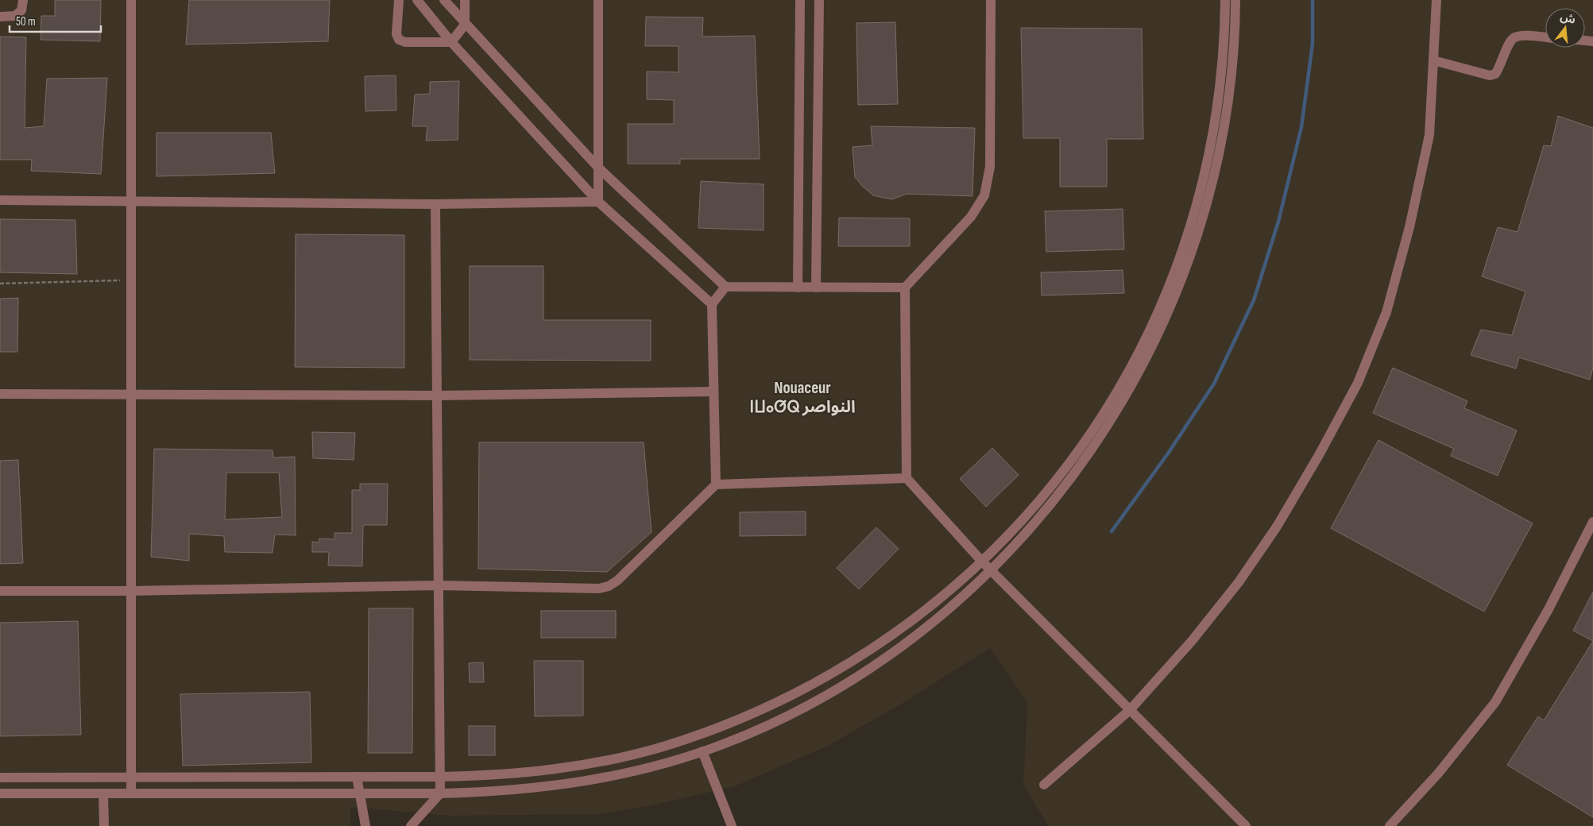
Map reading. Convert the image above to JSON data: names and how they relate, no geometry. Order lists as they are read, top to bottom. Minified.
{"districts":["Nouaceur ⵏⵡⴰⵚⵕ النواصر"],"scale_bar":"50 m","north":"top"}
